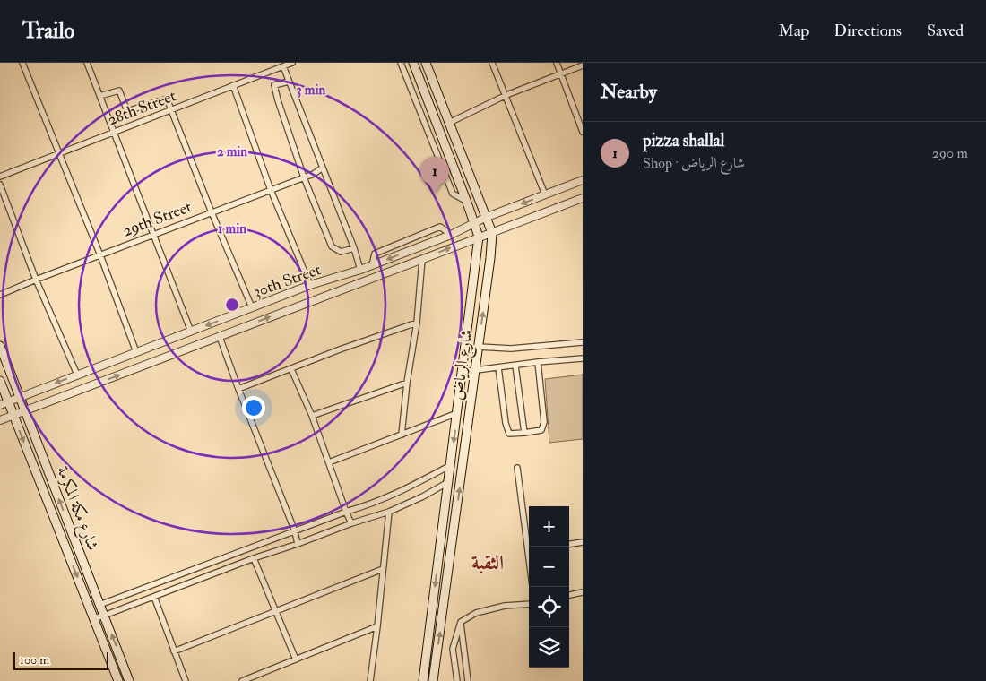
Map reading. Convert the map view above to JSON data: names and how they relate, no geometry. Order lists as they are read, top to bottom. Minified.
{"streets":{"main road":["شارع الرياض","شارع مكة المكرمة"],"street":["28th Street","29th Street","30th Street"]},"crossings":[["30th Street","شارع الرياض"],["30th Street","شارع مكة المكرمة"]],"districts":["الثقبة"],"scale_bar":"100 m","page":{"header":"Trailo","nav":["Map","Directions","Saved"],"heading":"Nearby","list":[{"mark":"1","name":"pizza shallal","note":"Shop · شارع الرياض","value":"290 m"}],"pins":"1","map_buttons":["+","−"],"scale":"100 m"},"rings":["3 min","2 min","1 min"]}
